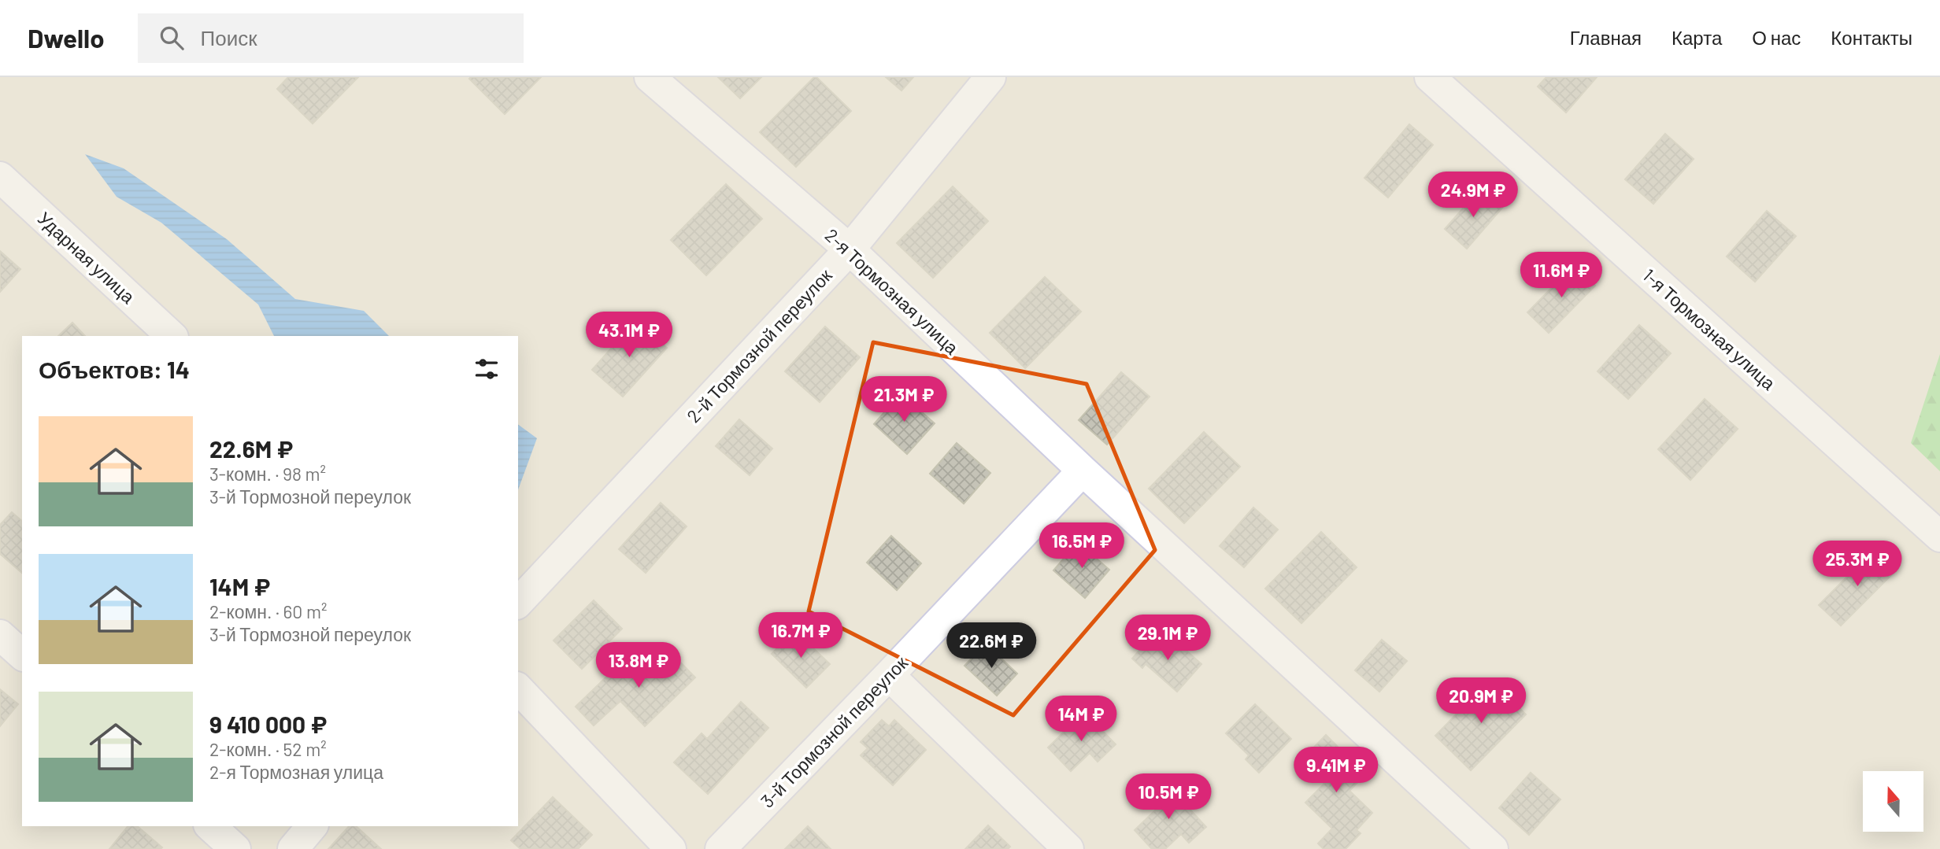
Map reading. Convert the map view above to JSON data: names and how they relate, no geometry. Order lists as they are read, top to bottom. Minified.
{"streets":{"street":["Ударная улица","2-я Тормозная улица","1-я Тормозная улица","2-й Тормозной переулок","3-й Тормозной переулок"]},"crossings":[["2-я Тормозная улица","2-й Тормозной переулок"],["2-я Тормозная улица","3-й Тормозной переулок"]],"north":"top","page":{"header":"Dwello","search":"Поиск","nav":["Главная","Карта","О нас","Контакты"],"price":["24.9M ₽","11.6M ₽","43.1M ₽","21.3M ₽","16.5M ₽","25.3M ₽","16.7M ₽","29.1M ₽","22.6M ₽","13.8M ₽","20.9M ₽","14M ₽","9.41M ₽","10.5M ₽"],"heading":"Объектов: 14","list":[{"name":"22.6M ₽","note":"3-комн. · 98 m² · 3-й Тормозной переулок"},{"name":"14M ₽","note":"2-комн. · 60 m² · 3-й Тормозной переулок"},{"name":"9 410 000 ₽","note":"2-комн. · 52 m² · 2-я Тормозная улица"}]}}
